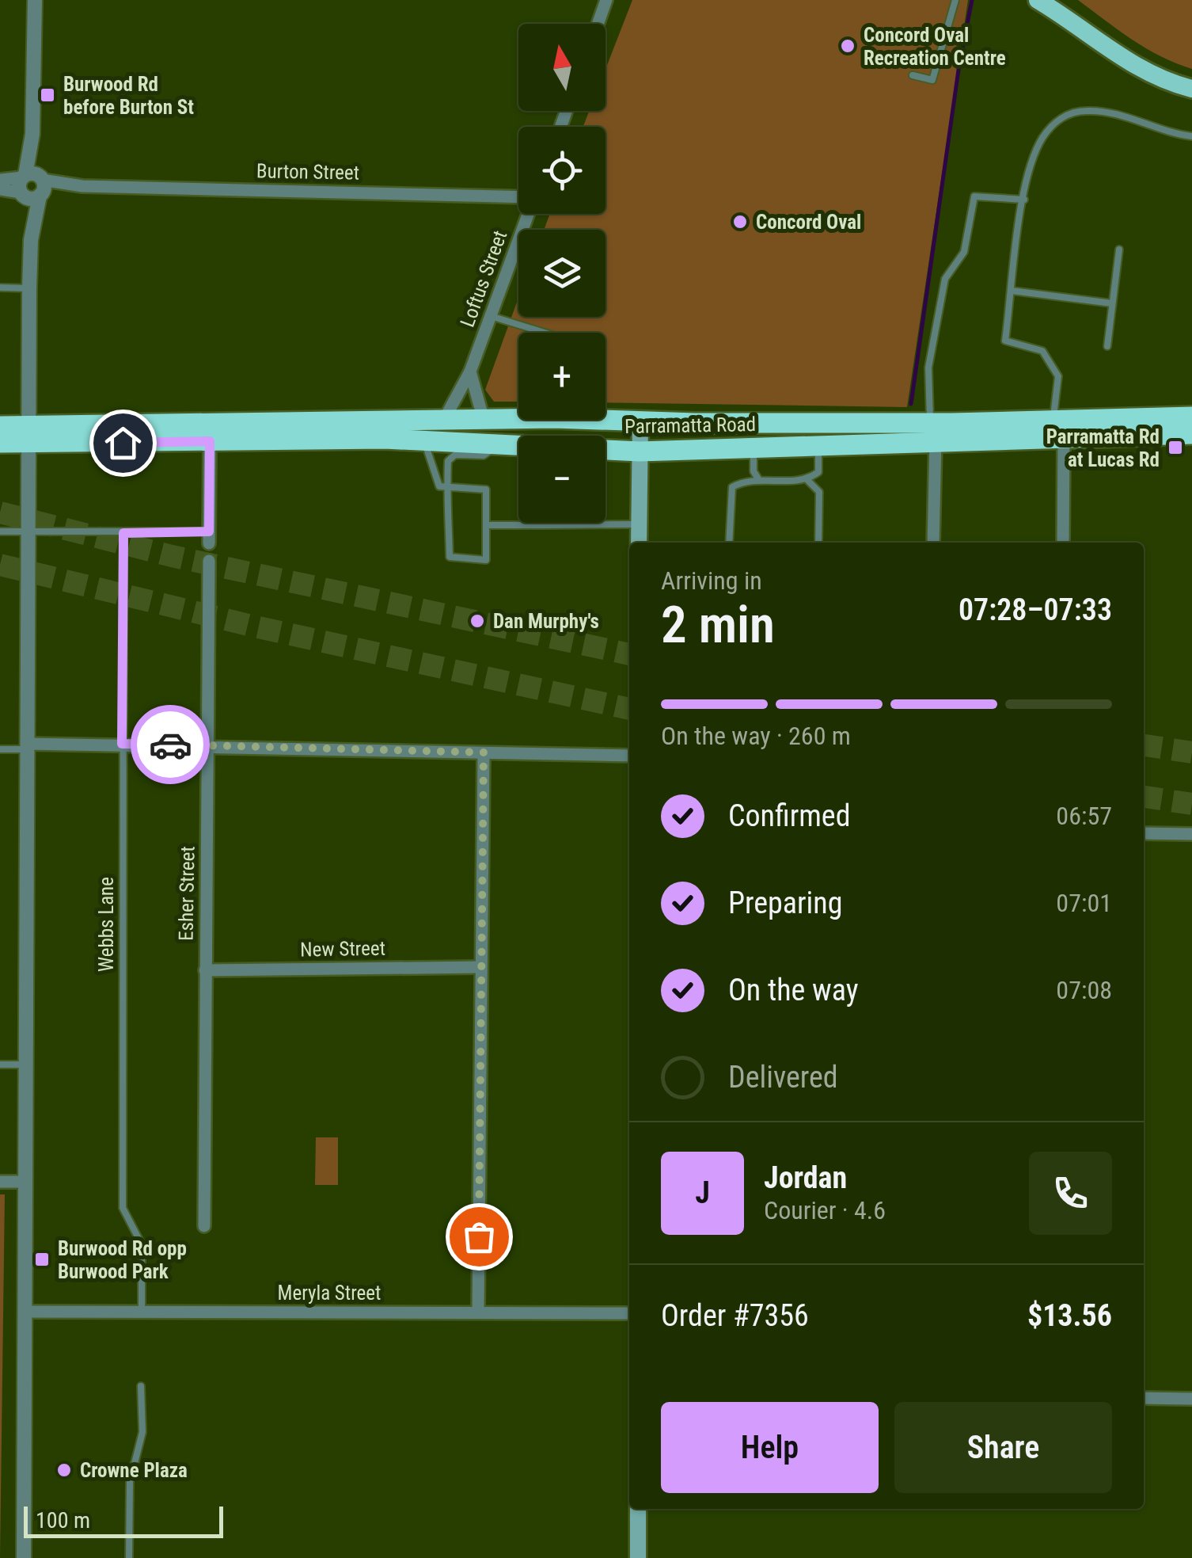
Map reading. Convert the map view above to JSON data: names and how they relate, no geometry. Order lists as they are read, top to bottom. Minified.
{"streets":{"highway":["Parramatta Road"],"street":["Burton Street","Loftus Street","Esher Street","New Street","Meryla Street"],"lane":["Webbs Lane"]},"crossings":[["Loftus Street","Parramatta Road"],["Esher Street","New Street"],["Webbs Lane","Meryla Street"]],"places":{"other":["Concord Oval Recreation Centre","Concord Oval","Dan Murphy's","Crowne Plaza"],"transit":["Burwood Rd before Burton St","Parramatta Rd at Lucas Rd","Burwood Rd opp Burwood Park"]},"scale_bar":"100 m","north":"top","page":{"map_buttons":["+","−"],"heading":["2 min","Arriving in","07:28–07:33"],"panel":["Jordan","Courier · 4.6","Order #7356","$13.56"],"bar":"On the way · 260 m","list":[["Confirmed","06:57"],["Preparing","07:01"],["On the way","07:08"],"Delivered"],"round":"J","buttons":["Help","Share"],"scale":"100 m"}}
